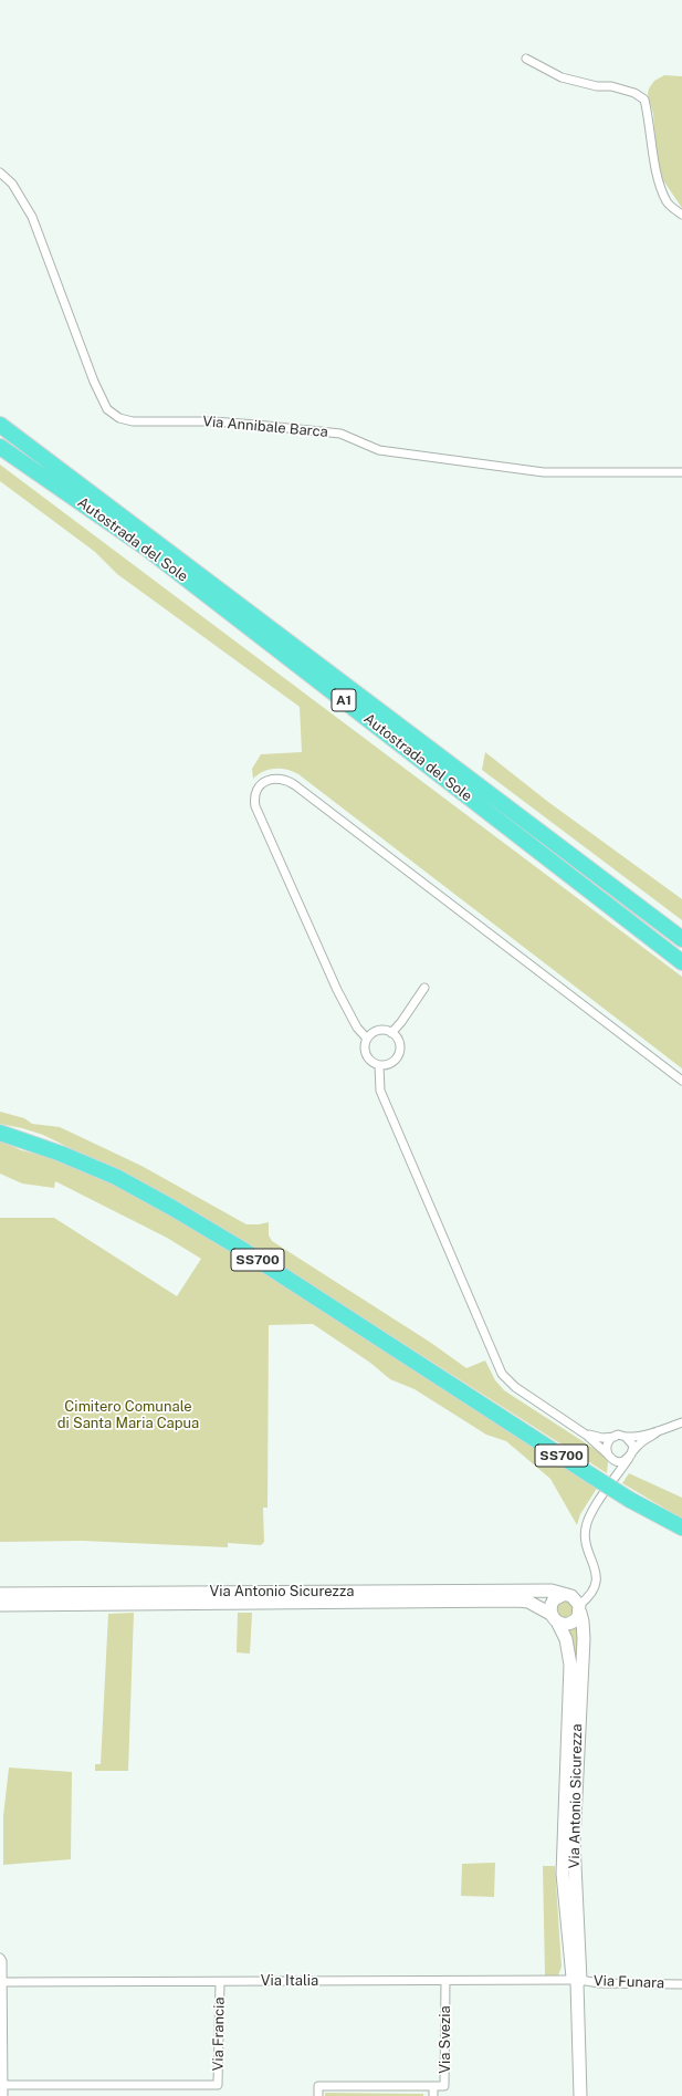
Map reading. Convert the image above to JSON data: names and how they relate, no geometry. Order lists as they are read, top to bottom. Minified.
{"streets":{"highway":["Autostrada del Sole","A1","SS700"],"street":["Via Annibale Barca","Via Antonio Sicurezza","Via Italia","Via Funara","Via Francia","Via Svezia"]},"crossings":[["Via Antonio Sicurezza","Via Italia"],["Via Antonio Sicurezza","Via Funara"],["Via Italia","Via Funara"],["Via Italia","Via Francia"],["Via Italia","Via Svezia"]],"parks":["Cimitero Comunale di Santa Maria Capua"]}
